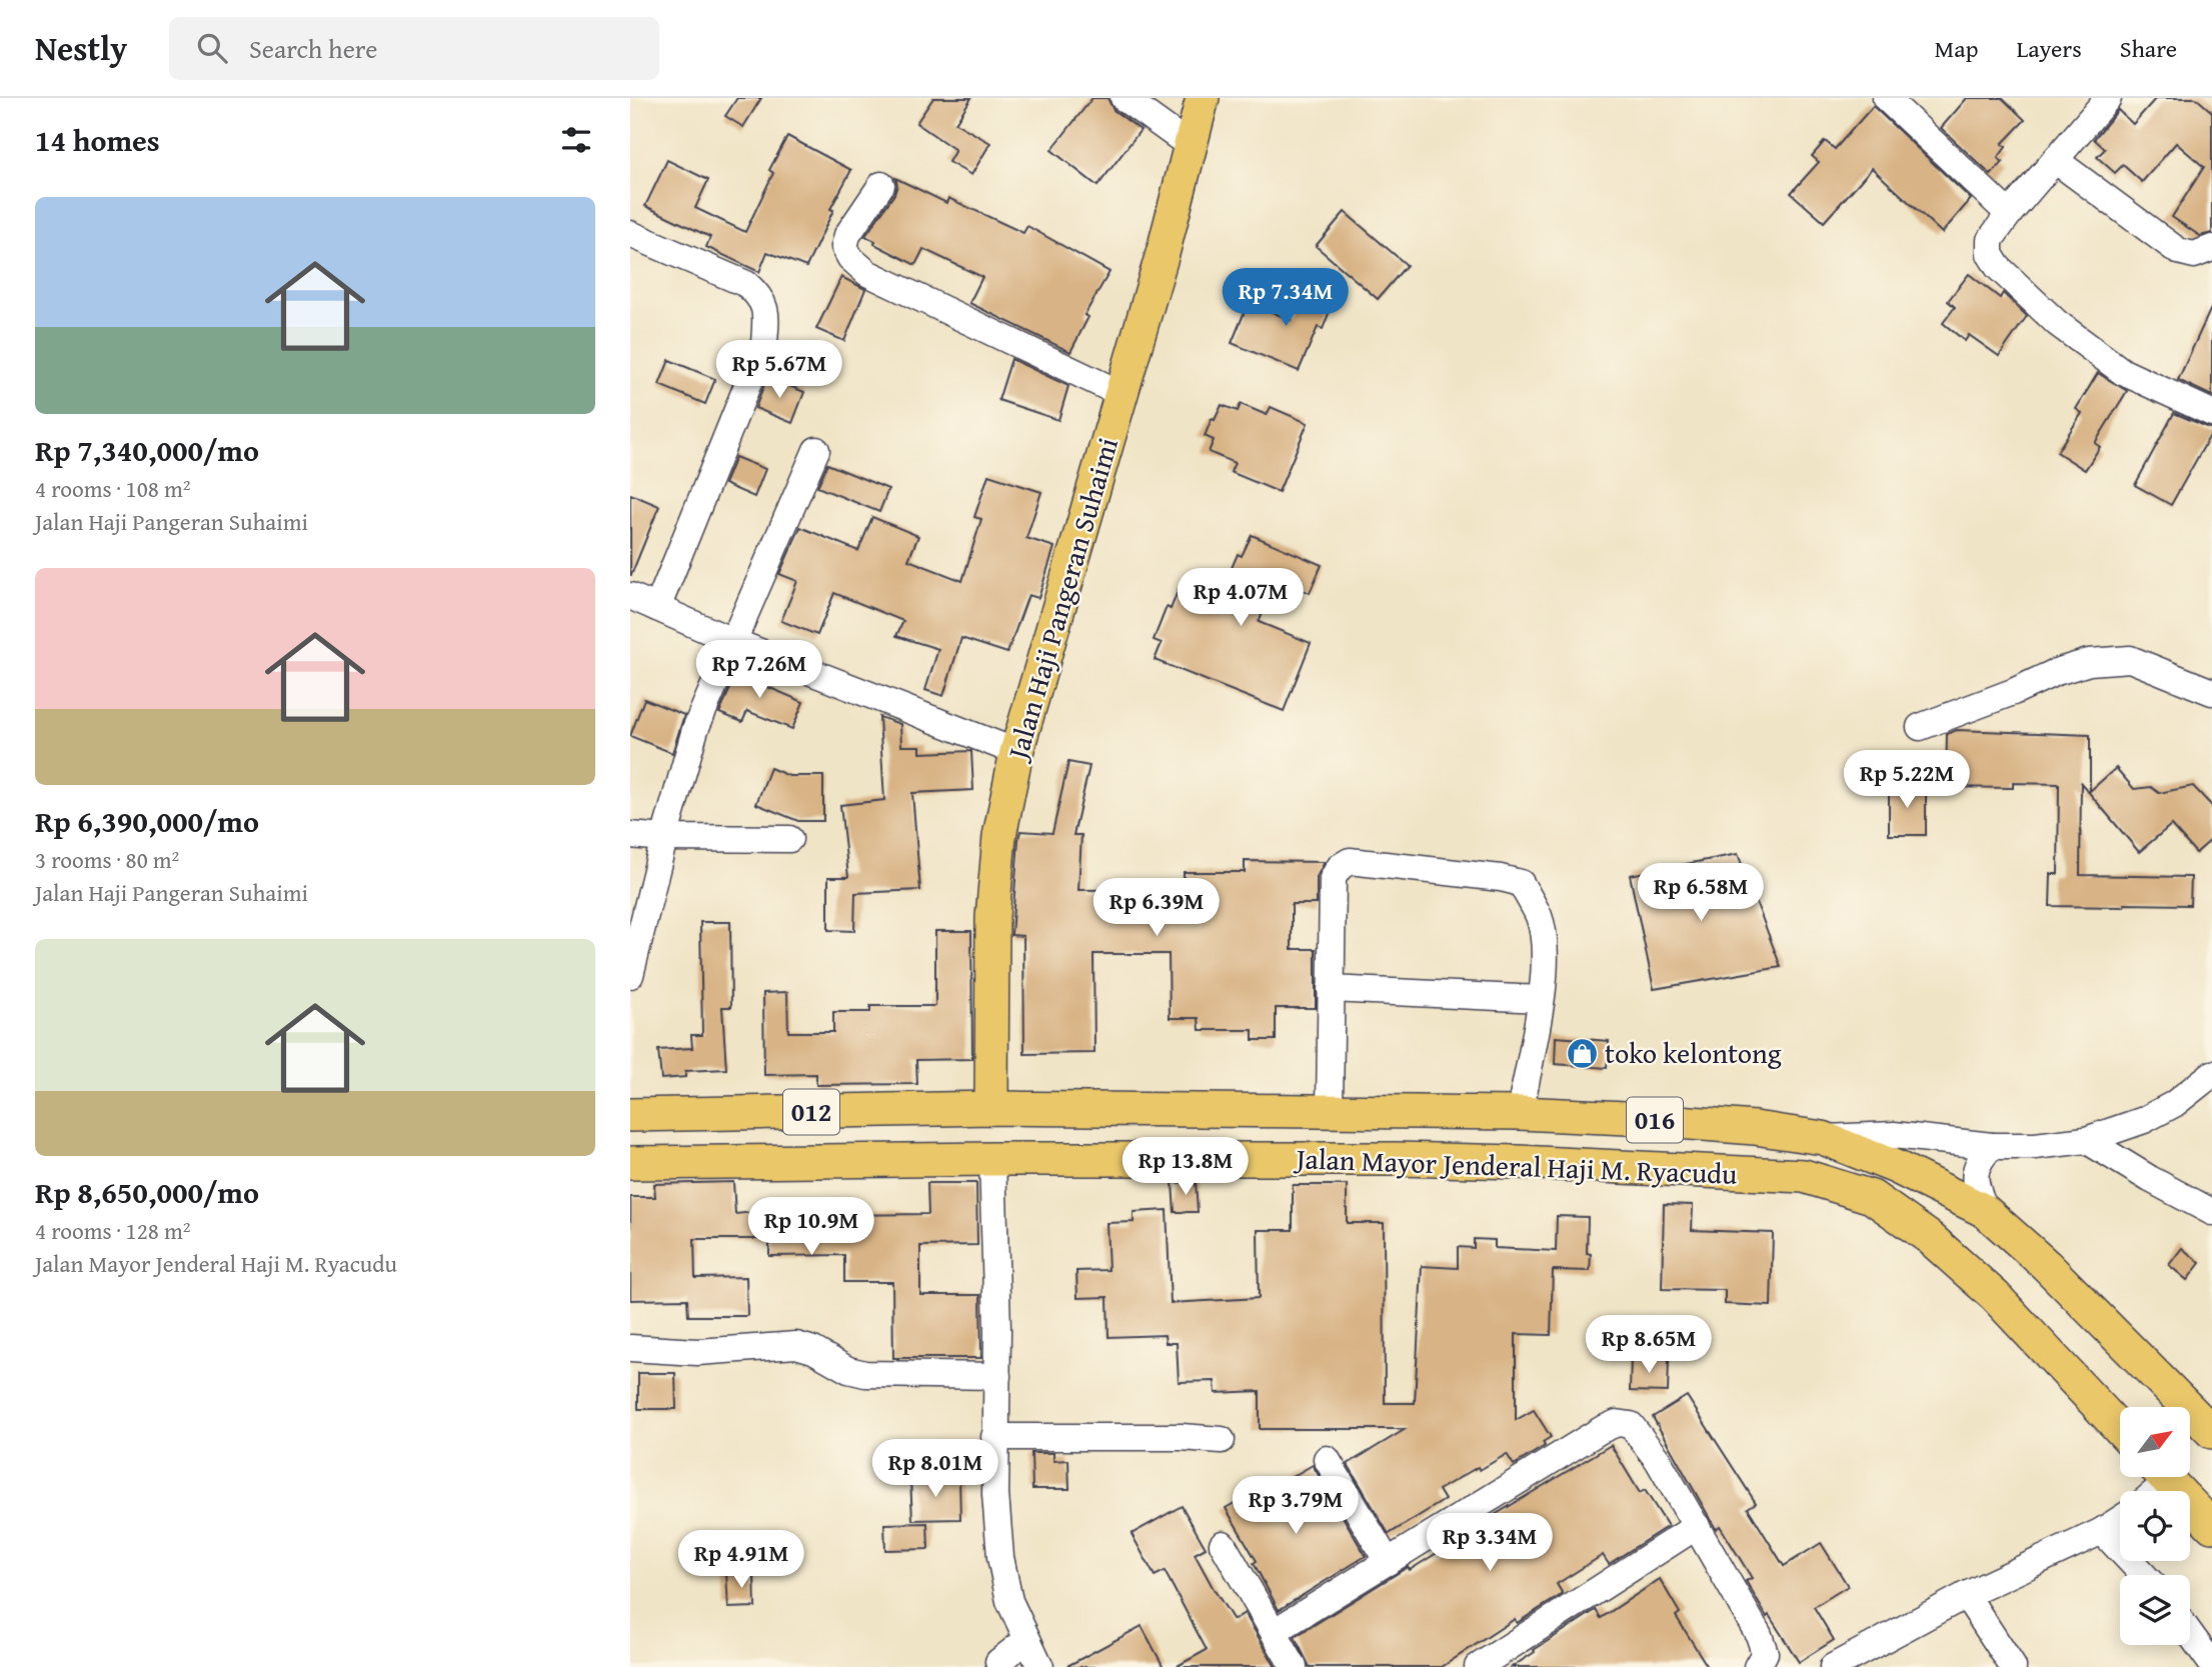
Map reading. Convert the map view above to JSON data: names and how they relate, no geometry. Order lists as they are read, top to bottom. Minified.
{"streets":{"main road":["Jalan Haji Pangeran Suhaimi","012","016","Jalan Mayor Jenderal Haji M. Ryacudu"]},"crossings":[["Jalan Haji Pangeran Suhaimi","Jalan Mayor Jenderal Haji M. Ryacudu"]],"places":{"shop":["toko kelontong"]},"north":"top right","page":{"header":"Nestly","search":"Search here","nav":["Map","Layers","Share"],"heading":"14 homes","list":[{"name":"Rp 7,340,000/mo","note":"4 rooms · 108 m² · Jalan Haji Pangeran Suhaimi"},{"name":"Rp 6,390,000/mo","note":"3 rooms · 80 m² · Jalan Haji Pangeran Suhaimi"},{"name":"Rp 8,650,000/mo","note":"4 rooms · 128 m² · Jalan Mayor Jenderal Haji M. Ryacudu"}],"price":["Rp 7.34M","Rp 5.67M","Rp 4.07M","Rp 7.26M","Rp 5.22M","Rp 6.58M","Rp 6.39M","Rp 13.8M","Rp 10.9M","Rp 8.65M","Rp 8.01M","Rp 3.79M","Rp 3.34M","Rp 4.91M"]}}
